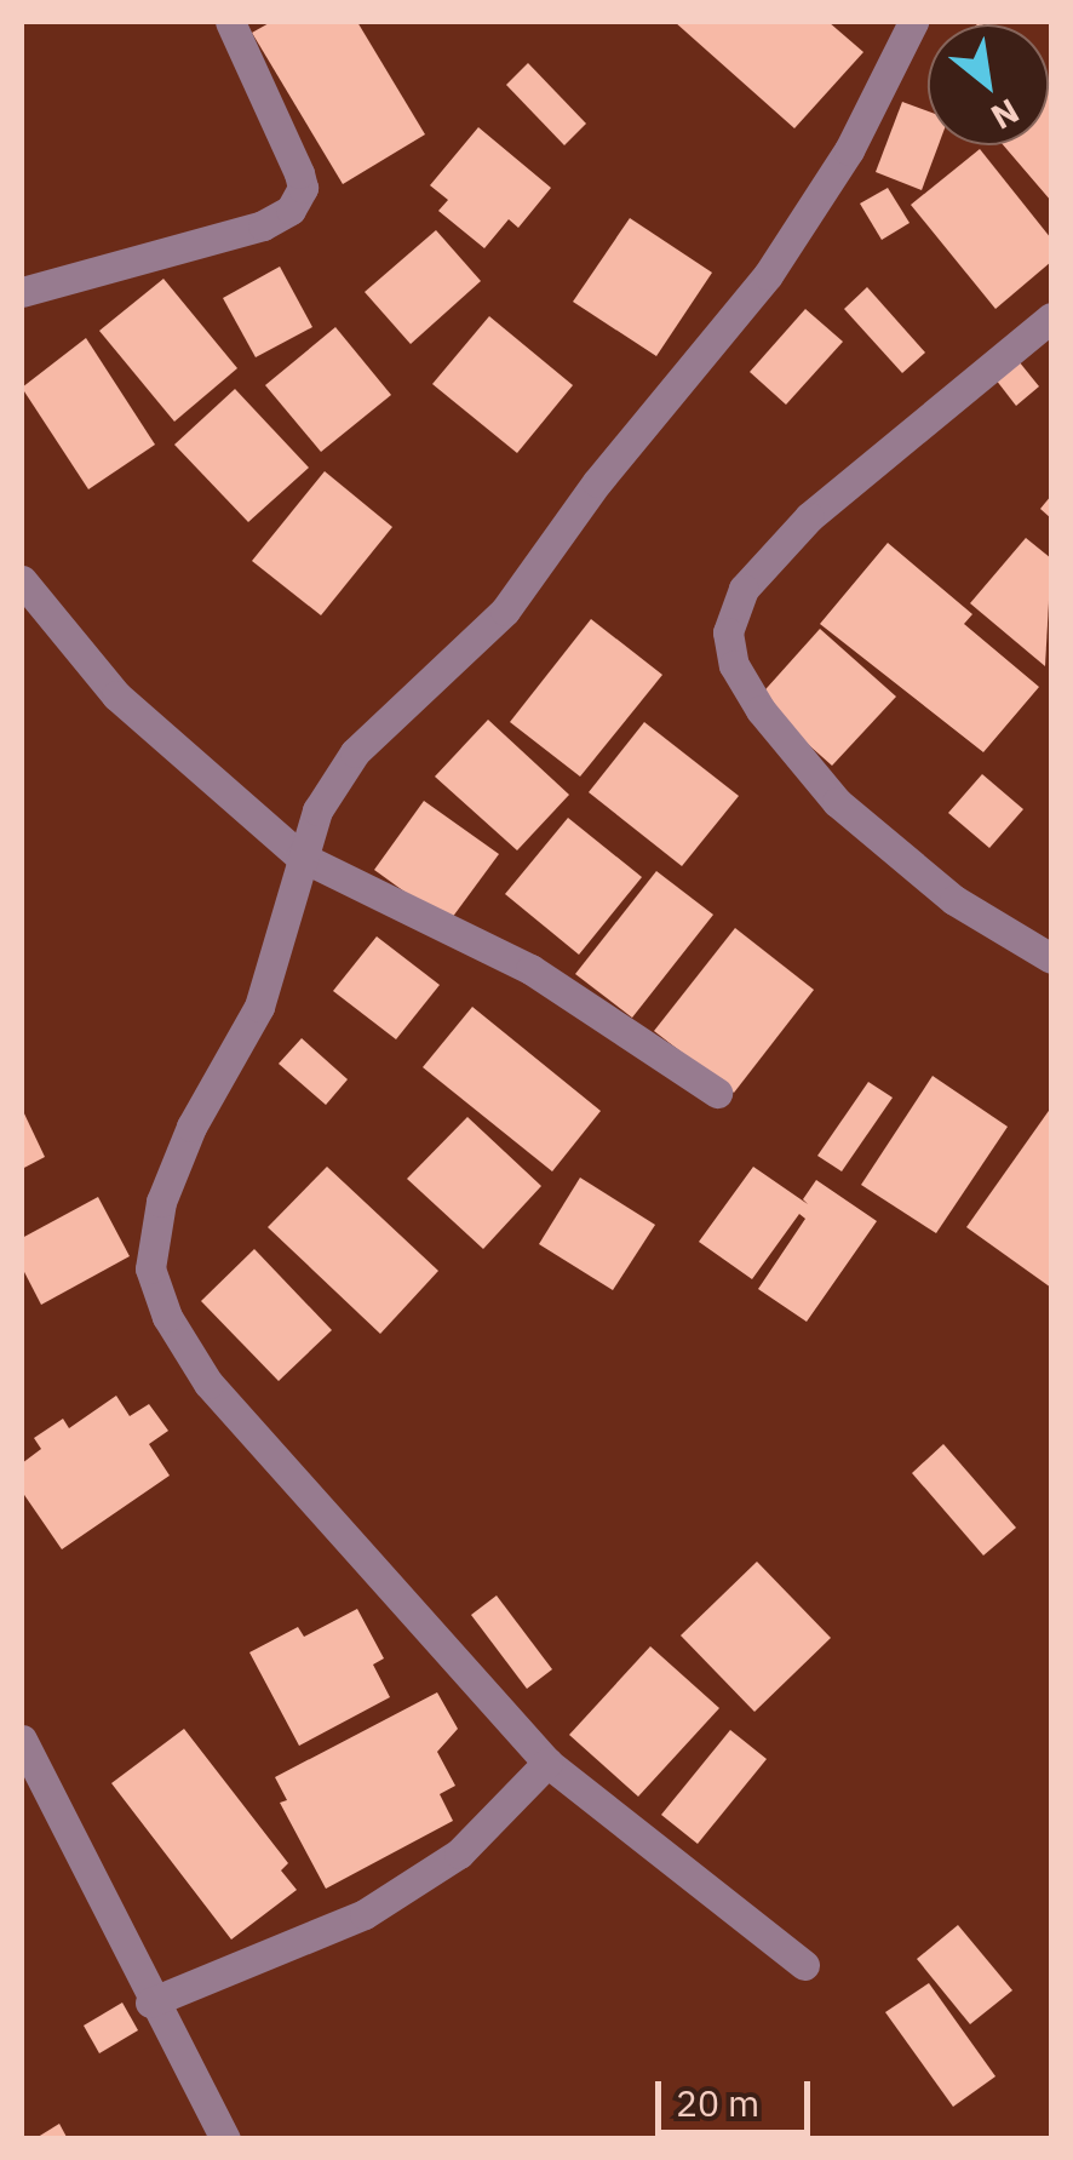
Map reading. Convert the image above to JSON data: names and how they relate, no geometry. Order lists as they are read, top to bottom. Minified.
{"scale_bar":"20 m","north":"bottom right"}
